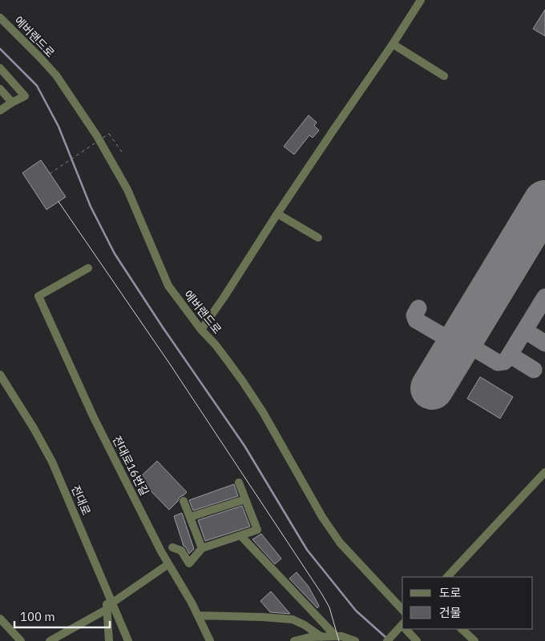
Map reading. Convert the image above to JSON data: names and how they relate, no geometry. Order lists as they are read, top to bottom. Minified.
{"streets":{"street":["에버랜드로","전대로16번길","전대로"]},"legend":["도로","건물"],"scale_bar":"100 m"}
